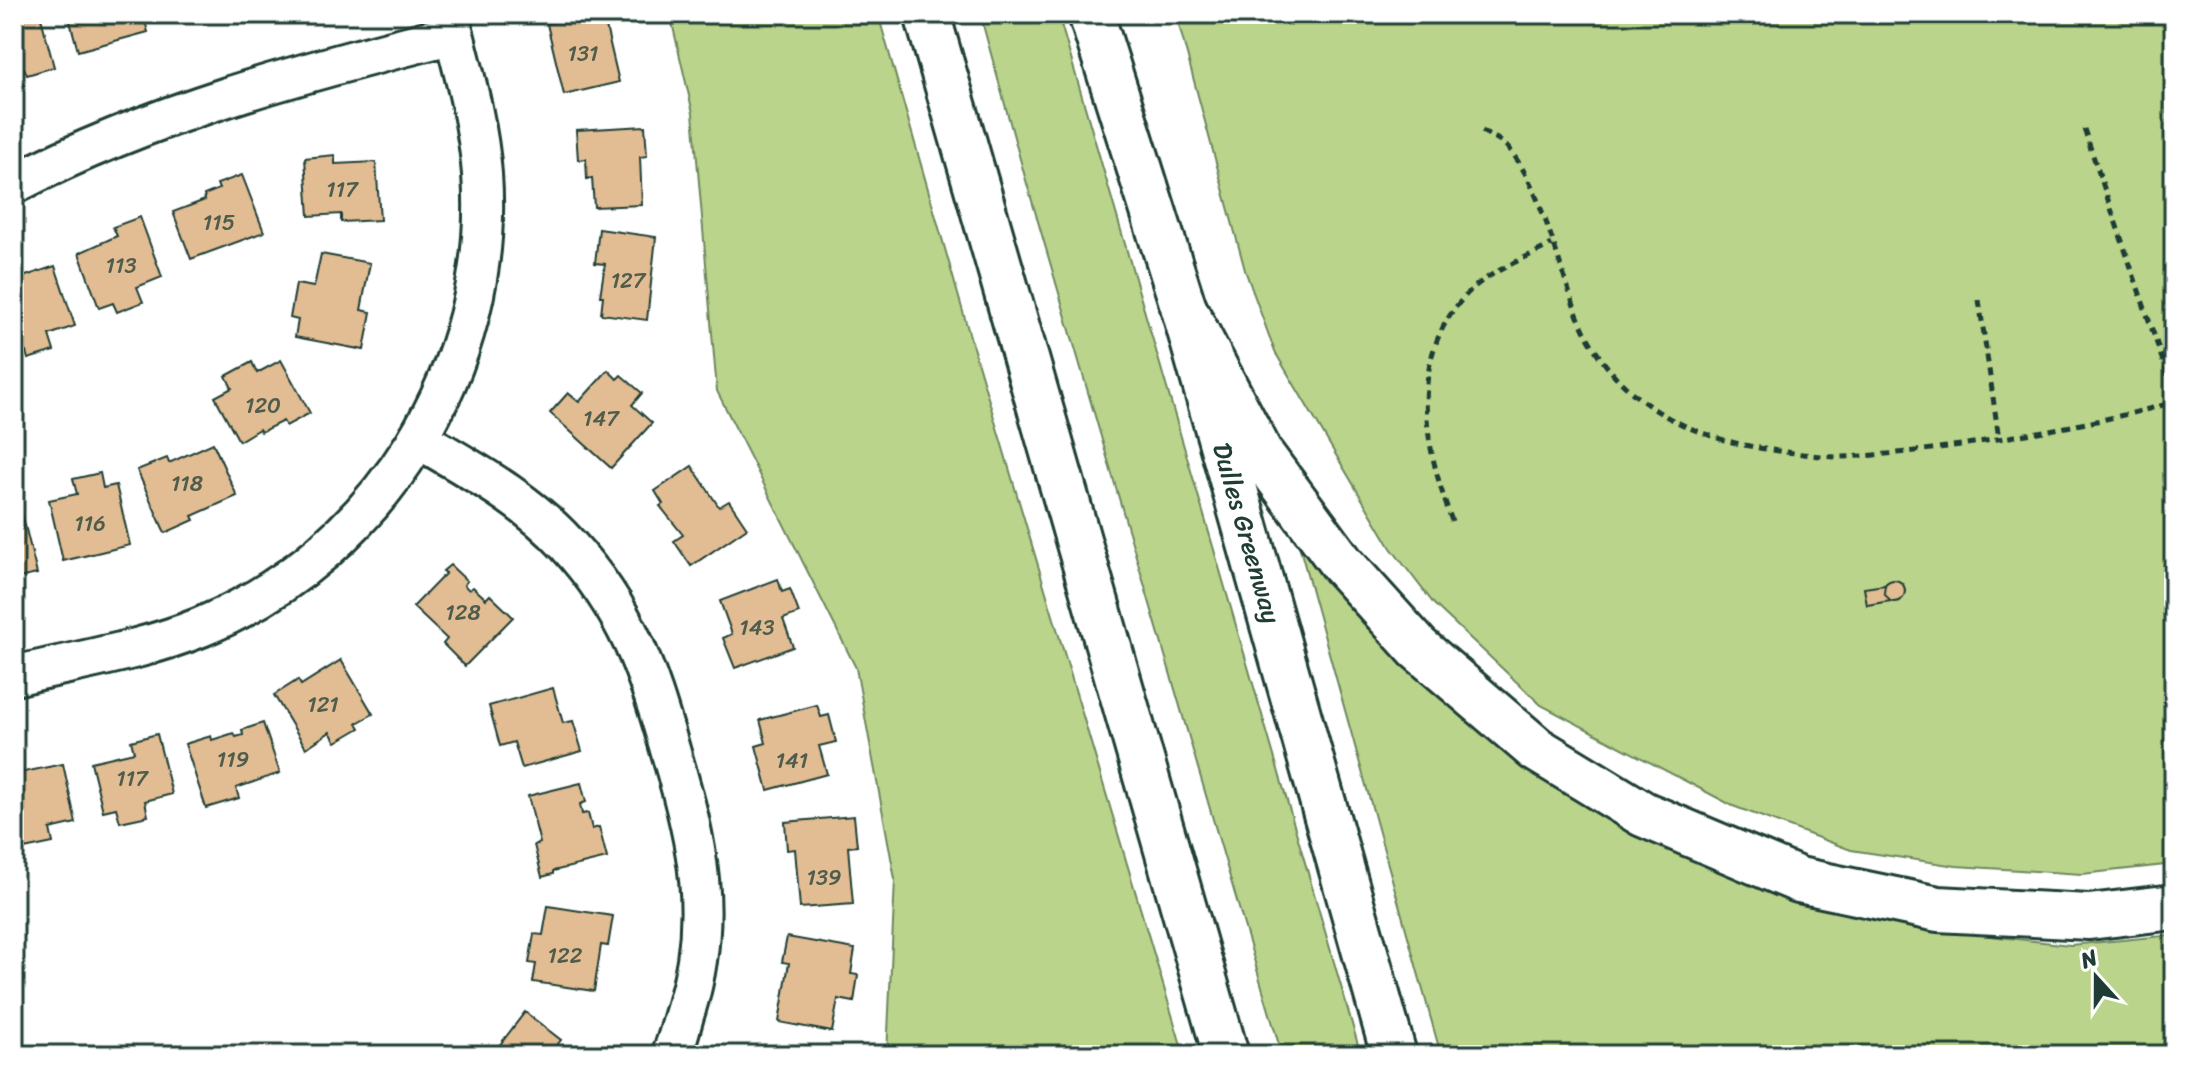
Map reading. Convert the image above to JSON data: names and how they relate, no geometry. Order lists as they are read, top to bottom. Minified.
{"streets":{"highway":["Dulles Greenway"]},"house_numbers":["131","117","115","113","127","120","147","118","116","128","143","121","119","141","117","139","122"],"north":"top"}
